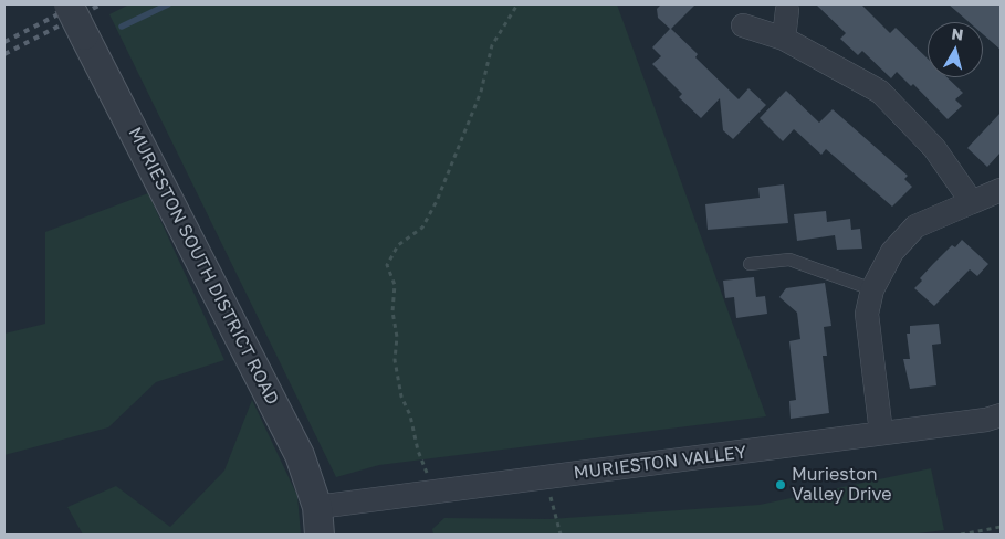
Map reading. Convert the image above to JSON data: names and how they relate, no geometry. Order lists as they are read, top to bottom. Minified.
{"streets":{"street":["MURIESTON SOUTH DISTRICT ROAD","MURIESTON VALLEY"]},"crossings":[["MURIESTON SOUTH DISTRICT ROAD","MURIESTON VALLEY"]],"places":["Murieston Valley Drive"],"north":"top"}
